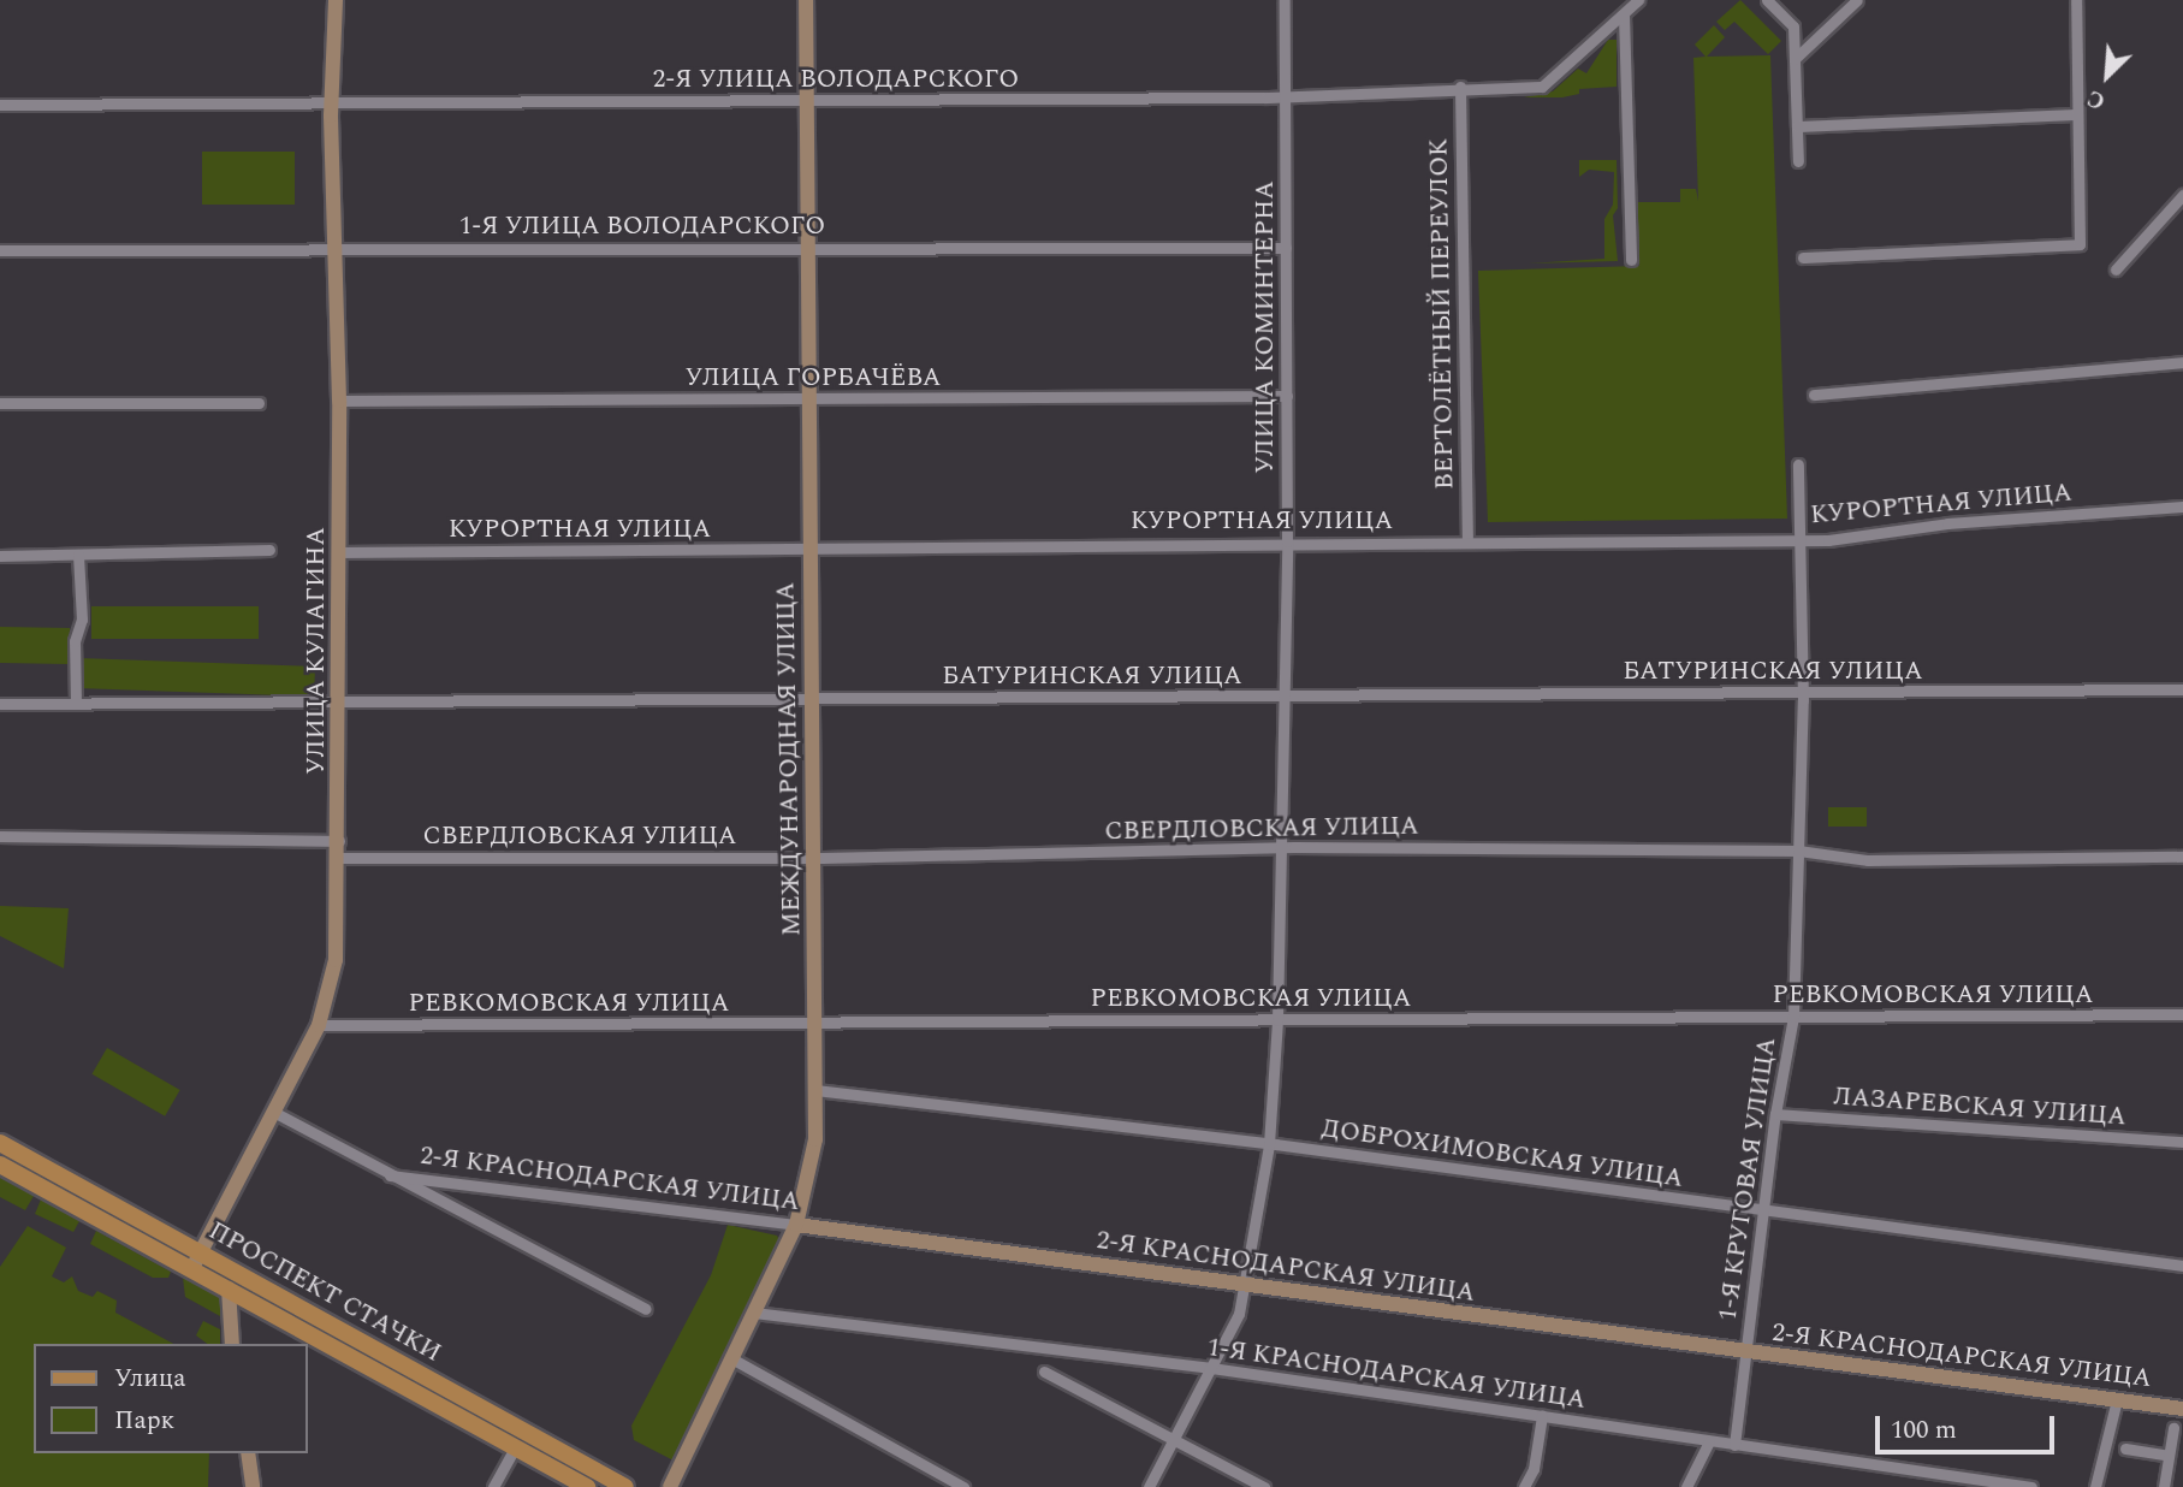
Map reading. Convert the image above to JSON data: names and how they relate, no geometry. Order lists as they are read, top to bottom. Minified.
{"streets":{"main road":["ПРОСПЕКТ СТАЧКИ"],"street":["2-Я УЛИЦА ВОЛОДАРСКОГО","1-Я УЛИЦА ВОЛОДАРСКОГО","ВЕРТОЛЁТНЫЙ ПЕРЕУЛОК","УЛИЦА КОМИНТЕРНА","УЛИЦА ГОРБАЧЁВА","КУРОРТНАЯ УЛИЦА","УЛИЦА КУЛАГИНА","БАТУРИНСКАЯ УЛИЦА","МЕЖДУНАРОДНАЯ УЛИЦА","СВЕРДЛОВСКАЯ УЛИЦА","РЕВКОМОВСКАЯ УЛИЦА","ЛАЗАРЕВСКАЯ УЛИЦА","ДОБРОХИМОВСКАЯ УЛИЦА","2-Я КРАСНОДАРСКАЯ УЛИЦА","1-Я КРУГОВАЯ УЛИЦА","1-Я КРАСНОДАРСКАЯ УЛИЦА"]},"crossings":[["2-Я УЛИЦА ВОЛОДАРСКОГО","ВЕРТОЛЁТНЫЙ ПЕРЕУЛОК"],["2-Я УЛИЦА ВОЛОДАРСКОГО","УЛИЦА КОМИНТЕРНА"],["2-Я УЛИЦА ВОЛОДАРСКОГО","УЛИЦА КУЛАГИНА"],["2-Я УЛИЦА ВОЛОДАРСКОГО","МЕЖДУНАРОДНАЯ УЛИЦА"],["1-Я УЛИЦА ВОЛОДАРСКОГО","УЛИЦА КОМИНТЕРНА"],["1-Я УЛИЦА ВОЛОДАРСКОГО","УЛИЦА КУЛАГИНА"],["1-Я УЛИЦА ВОЛОДАРСКОГО","МЕЖДУНАРОДНАЯ УЛИЦА"],["ВЕРТОЛЁТНЫЙ ПЕРЕУЛОК","КУРОРТНАЯ УЛИЦА"],["УЛИЦА КОМИНТЕРНА","УЛИЦА ГОРБАЧЁВА"],["УЛИЦА КОМИНТЕРНА","КУРОРТНАЯ УЛИЦА"],["УЛИЦА КОМИНТЕРНА","БАТУРИНСКАЯ УЛИЦА"],["УЛИЦА КОМИНТЕРНА","СВЕРДЛОВСКАЯ УЛИЦА"],["УЛИЦА КОМИНТЕРНА","РЕВКОМОВСКАЯ УЛИЦА"],["УЛИЦА КОМИНТЕРНА","ДОБРОХИМОВСКАЯ УЛИЦА"],["УЛИЦА КОМИНТЕРНА","2-Я КРАСНОДАРСКАЯ УЛИЦА"],["УЛИЦА КОМИНТЕРНА","1-Я КРАСНОДАРСКАЯ УЛИЦА"],["УЛИЦА ГОРБАЧЁВА","УЛИЦА КУЛАГИНА"],["УЛИЦА ГОРБАЧЁВА","МЕЖДУНАРОДНАЯ УЛИЦА"],["КУРОРТНАЯ УЛИЦА","УЛИЦА КУЛАГИНА"],["КУРОРТНАЯ УЛИЦА","МЕЖДУНАРОДНАЯ УЛИЦА"],["КУРОРТНАЯ УЛИЦА","1-Я КРУГОВАЯ УЛИЦА"],["УЛИЦА КУЛАГИНА","БАТУРИНСКАЯ УЛИЦА"],["УЛИЦА КУЛАГИНА","СВЕРДЛОВСКАЯ УЛИЦА"],["УЛИЦА КУЛАГИНА","РЕВКОМОВСКАЯ УЛИЦА"],["УЛИЦА КУЛАГИНА","ПРОСПЕКТ СТАЧКИ"],["БАТУРИНСКАЯ УЛИЦА","МЕЖДУНАРОДНАЯ УЛИЦА"],["БАТУРИНСКАЯ УЛИЦА","1-Я КРУГОВАЯ УЛИЦА"],["МЕЖДУНАРОДНАЯ УЛИЦА","СВЕРДЛОВСКАЯ УЛИЦА"],["МЕЖДУНАРОДНАЯ УЛИЦА","РЕВКОМОВСКАЯ УЛИЦА"],["МЕЖДУНАРОДНАЯ УЛИЦА","ДОБРОХИМОВСКАЯ УЛИЦА"],["МЕЖДУНАРОДНАЯ УЛИЦА","2-Я КРАСНОДАРСКАЯ УЛИЦА"],["МЕЖДУНАРОДНАЯ УЛИЦА","1-Я КРАСНОДАРСКАЯ УЛИЦА"],["СВЕРДЛОВСКАЯ УЛИЦА","1-Я КРУГОВАЯ УЛИЦА"],["РЕВКОМОВСКАЯ УЛИЦА","1-Я КРУГОВАЯ УЛИЦА"],["ЛАЗАРЕВСКАЯ УЛИЦА","1-Я КРУГОВАЯ УЛИЦА"],["ДОБРОХИМОВСКАЯ УЛИЦА","1-Я КРУГОВАЯ УЛИЦА"],["2-Я КРАСНОДАРСКАЯ УЛИЦА","1-Я КРУГОВАЯ УЛИЦА"],["1-Я КРУГОВАЯ УЛИЦА","1-Я КРАСНОДАРСКАЯ УЛИЦА"]],"legend":["Улица","Парк"],"scale_bar":"100 m","north":"bottom left"}
